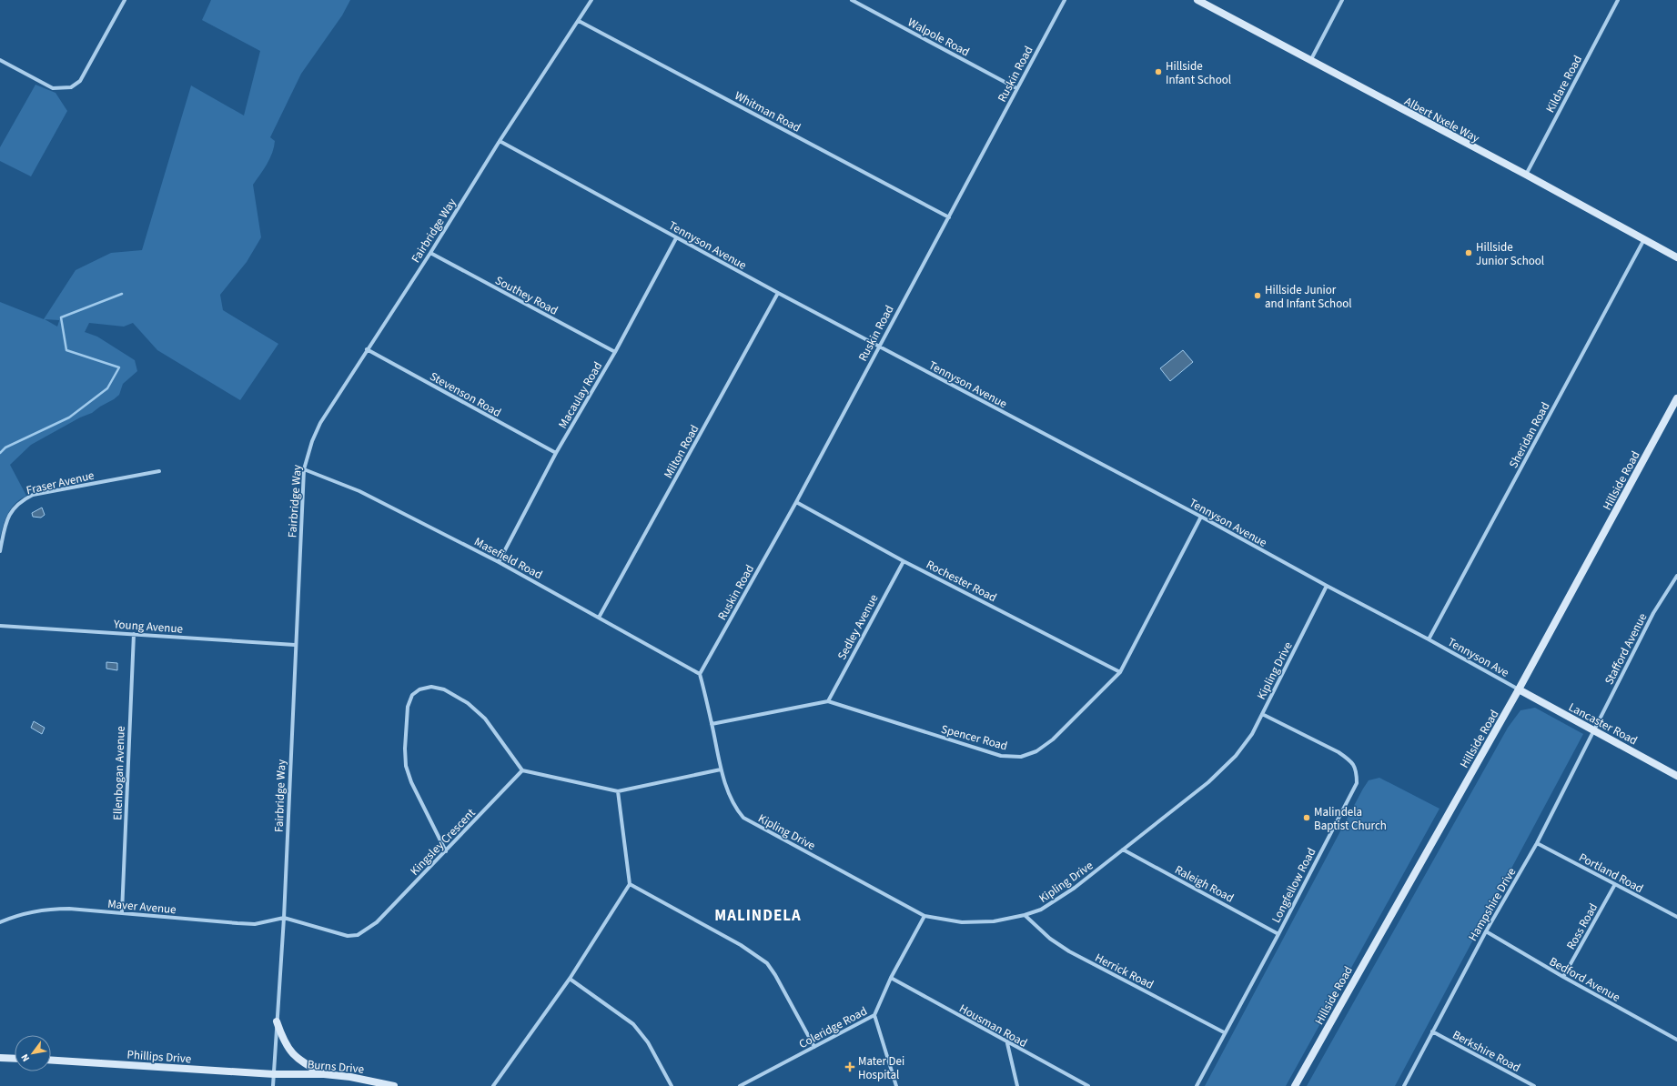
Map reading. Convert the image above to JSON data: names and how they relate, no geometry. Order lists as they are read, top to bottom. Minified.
{"streets":{"main road":["Albert Nxele Way","Hillside Road","Lancaster Road","Phillips Drive","Burns Drive"],"street":["Walpole Road","Ruskin Road","Kildare Road","Whitman Road","Fairbridge Way","Tennyson Avenue","Southey Road","Stevenson Road","Macaulay Road","Sheridan Road","Milton Road","Fraser Avenue","Masefield Road","Rochester Road","Young Avenue","Sedley Avenue","Stafford Avenue","Tennyson Ave","Kipling Drive","Spencer Road","Ellenbogan Avenue","Kingsley Crescent","Portland Road","Raleigh Road","Longfellow Road","Hampshire Drive","Maver Avenue","Ross Road","Herrick Road","Bedford Avenue","Housman Road","Coleridge Road","Berkshire Road"]},"crossings":[["Walpole Road","Ruskin Road"],["Ruskin Road","Whitman Road"],["Ruskin Road","Tennyson Avenue"],["Ruskin Road","Masefield Road"],["Ruskin Road","Rochester Road"],["Ruskin Road","Kipling Drive"],["Kildare Road","Albert Nxele Way"],["Whitman Road","Fairbridge Way"],["Albert Nxele Way","Sheridan Road"],["Fairbridge Way","Tennyson Avenue"],["Fairbridge Way","Southey Road"],["Fairbridge Way","Stevenson Road"],["Fairbridge Way","Masefield Road"],["Fairbridge Way","Young Avenue"],["Fairbridge Way","Kingsley Crescent"],["Fairbridge Way","Maver Avenue"],["Fairbridge Way","Phillips Drive"],["Fairbridge Way","Burns Drive"],["Tennyson Avenue","Macaulay Road"],["Tennyson Avenue","Sheridan Road"],["Tennyson Avenue","Milton Road"],["Tennyson Avenue","Tennyson Ave"],["Tennyson Avenue","Kipling Drive"],["Tennyson Avenue","Spencer Road"],["Southey Road","Macaulay Road"],["Stevenson Road","Macaulay Road"],["Macaulay Road","Masefield Road"],["Sheridan Road","Tennyson Ave"],["Milton Road","Masefield Road"],["Hillside Road","Tennyson Ave"],["Hillside Road","Lancaster Road"],["Masefield Road","Kipling Drive"],["Rochester Road","Sedley Avenue"],["Rochester Road","Spencer Road"],["Young Avenue","Ellenbogan Avenue"],["Sedley Avenue","Spencer Road"],["Stafford Avenue","Lancaster Road"],["Stafford Avenue","Hampshire Drive"],["Tennyson Ave","Lancaster Road"],["Kipling Drive","Spencer Road"],["Kipling Drive","Raleigh Road"],["Kipling Drive","Longfellow Road"],["Kipling Drive","Herrick Road"],["Kipling Drive","Coleridge Road"],["Lancaster Road","Hampshire Drive"],["Ellenbogan Avenue","Maver Avenue"],["Kingsley Crescent","Maver Avenue"],["Portland Road","Hampshire Drive"],["Portland Road","Ross Road"],["Raleigh Road","Longfellow Road"],["Longfellow Road","Herrick Road"],["Hampshire Drive","Bedford Avenue"],["Hampshire Drive","Berkshire Road"],["Ross Road","Bedford Avenue"],["Housman Road","Coleridge Road"],["Phillips Drive","Burns Drive"]],"districts":["MALINDELA"],"places":{"other":["Hillside Infant School","Hillside Junior School","Hillside Junior and Infant School","Malindela Baptist Church"],"health":["Mater Dei Hospital"]},"north":"bottom left"}
